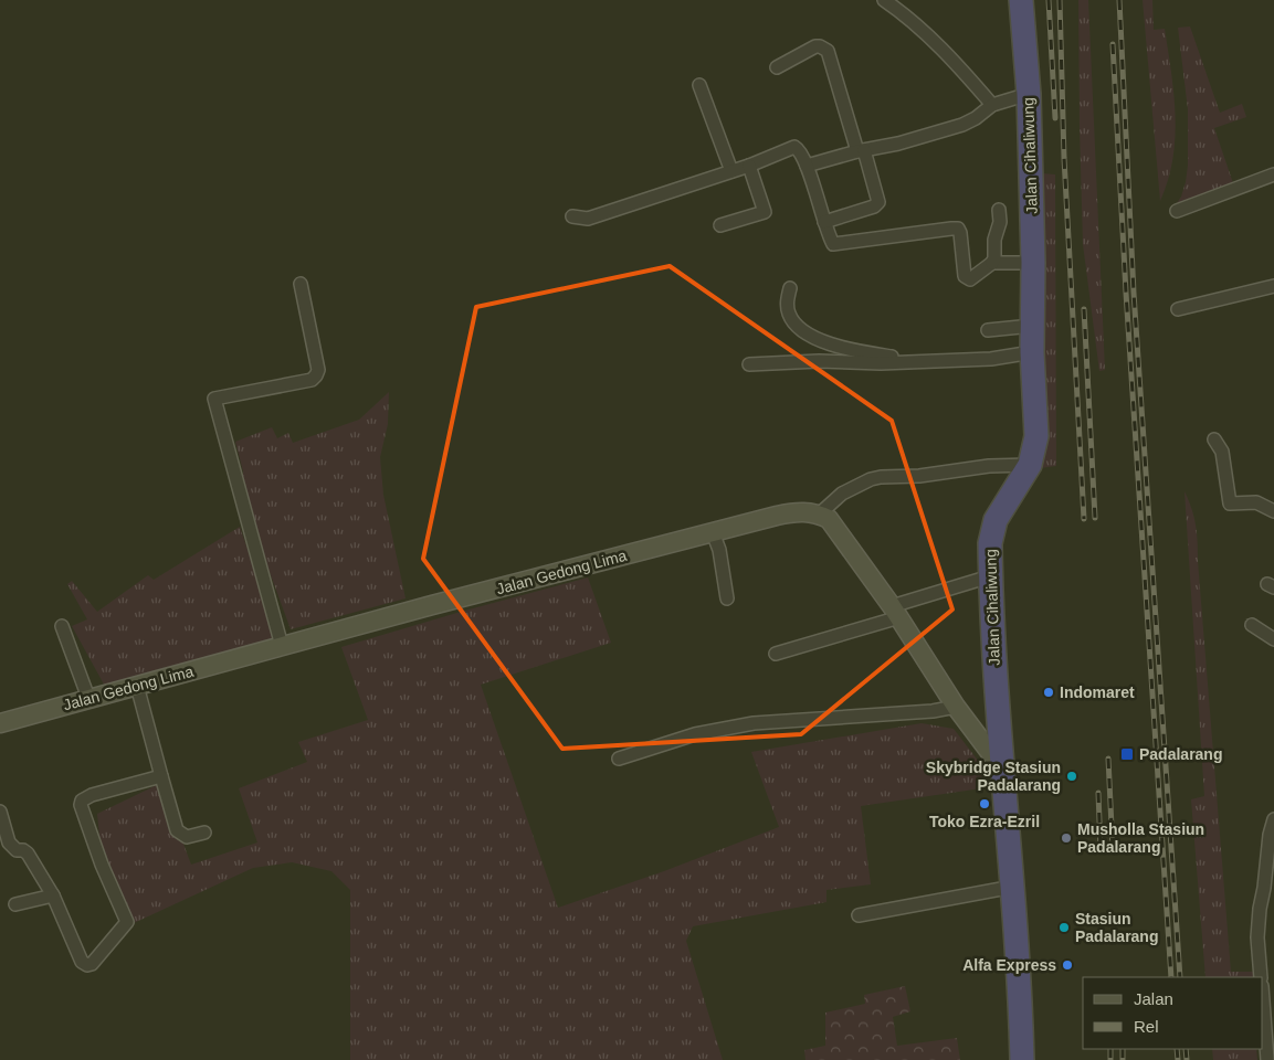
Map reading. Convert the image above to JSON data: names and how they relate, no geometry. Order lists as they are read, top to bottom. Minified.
{"streets":{"highway":["Jalan Cihaliwung"],"street":["Jalan Gedong Lima"]},"places":{"other":["Indomaret","Skybridge Stasiun Padalarang","Toko Ezra-Ezril","Musholla Stasiun Padalarang","Stasiun Padalarang","Alfa Express"],"transit":["Padalarang"]},"legend":["Jalan","Rel"]}
